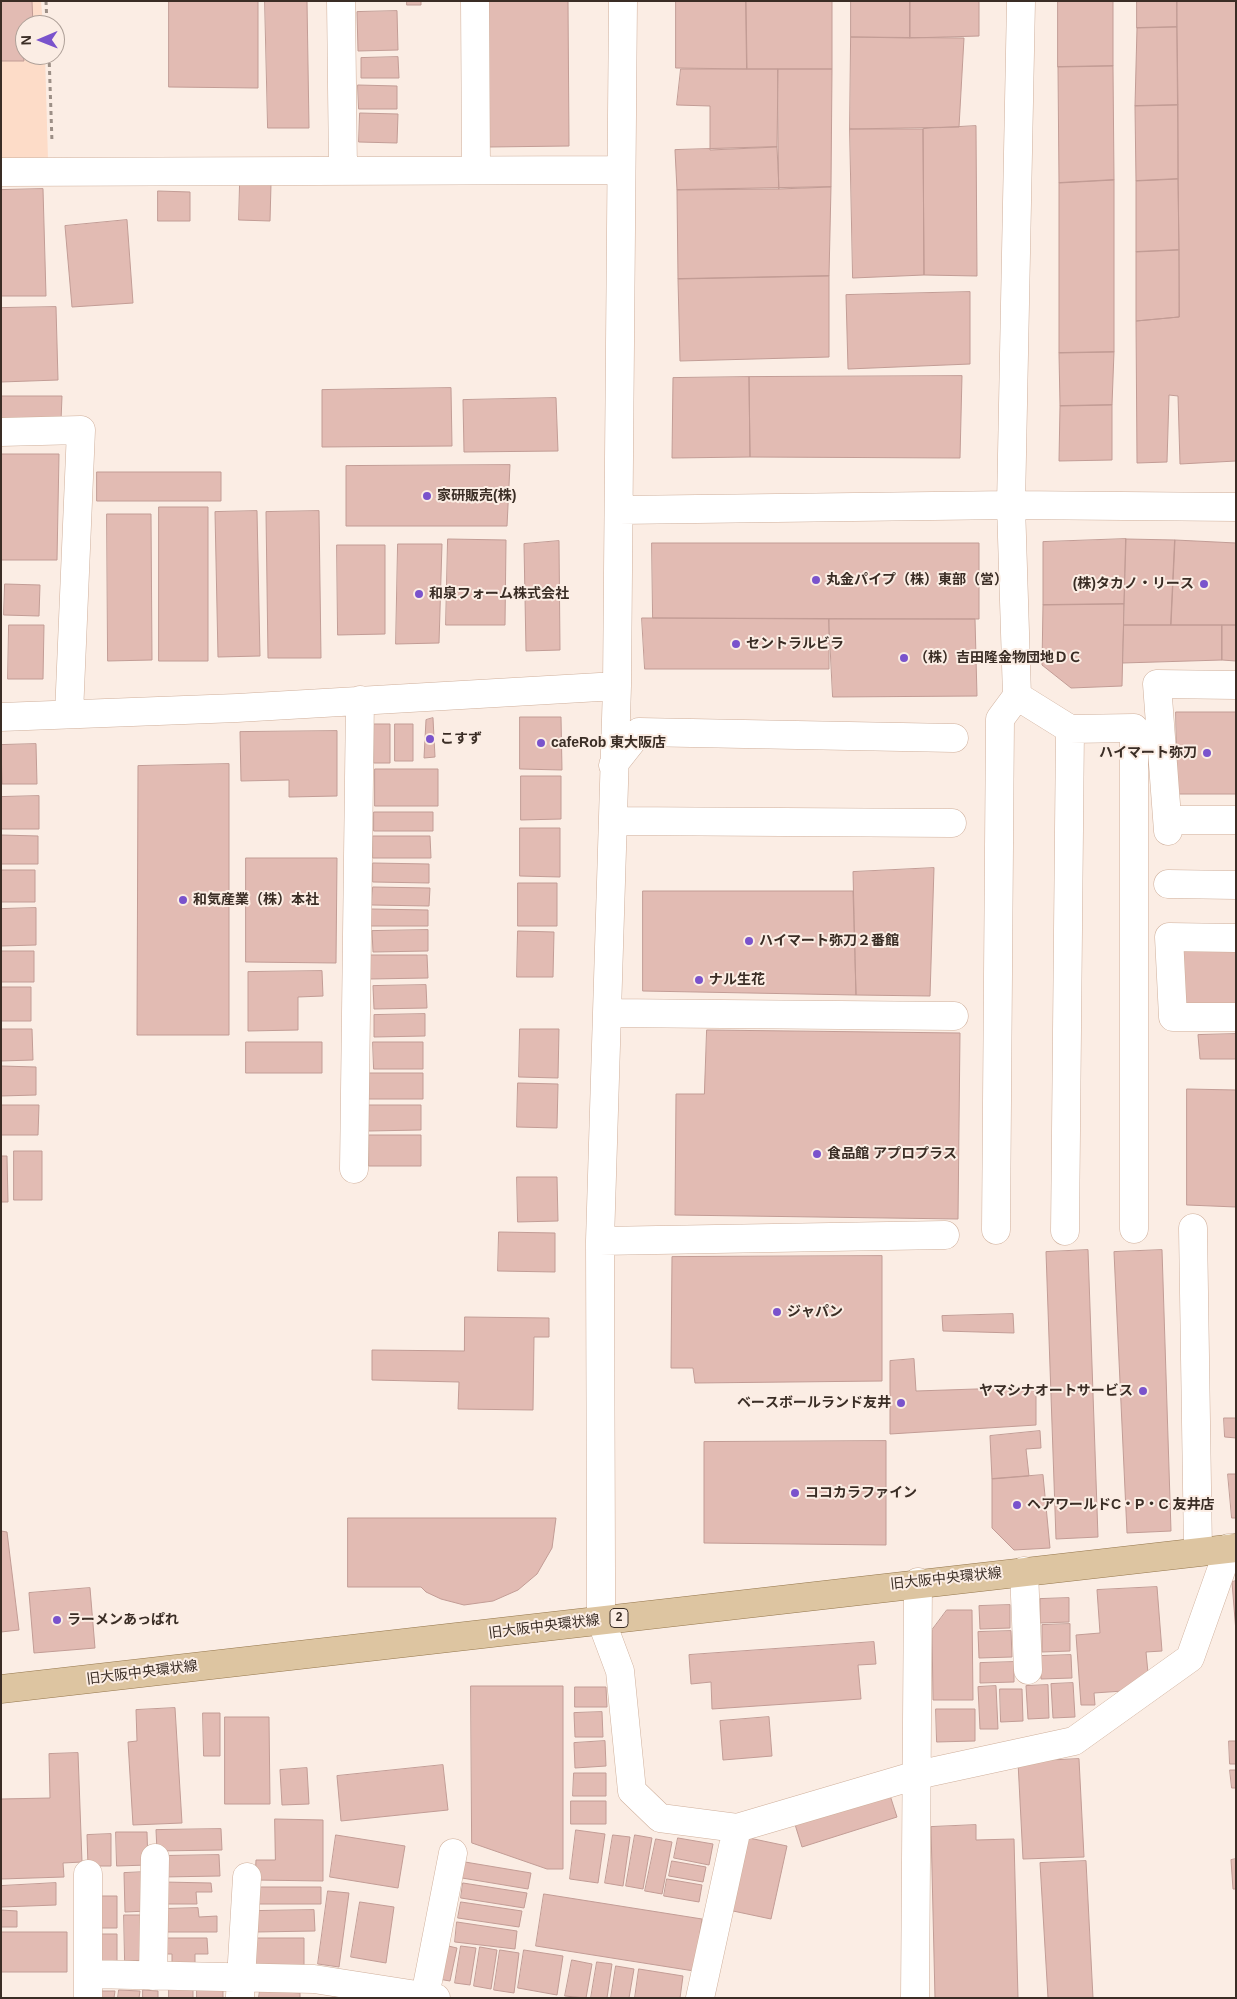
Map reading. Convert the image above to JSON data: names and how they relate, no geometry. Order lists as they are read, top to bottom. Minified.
{"streets":{"main road":["旧大阪中央環状線","2"]},"places":["家研販売(株)","丸金パイプ（株）東部（営）","(株)タカノ・リース","和泉フォーム株式会社","セントラルビラ","（株）吉田隆金物団地ＤＣ","こすず","cafeRob 東大阪店","ハイマート弥刀","和気産業（株）本社","ハイマート弥刀２番館","ナル生花","食品館 アプロプラス","ジャパン","ヤマシナオートサービス","ベースボールランド友井","ココカラファイン","ヘアワールドC・P・C 友井店","ラーメンあっぱれ"],"north":"left"}
